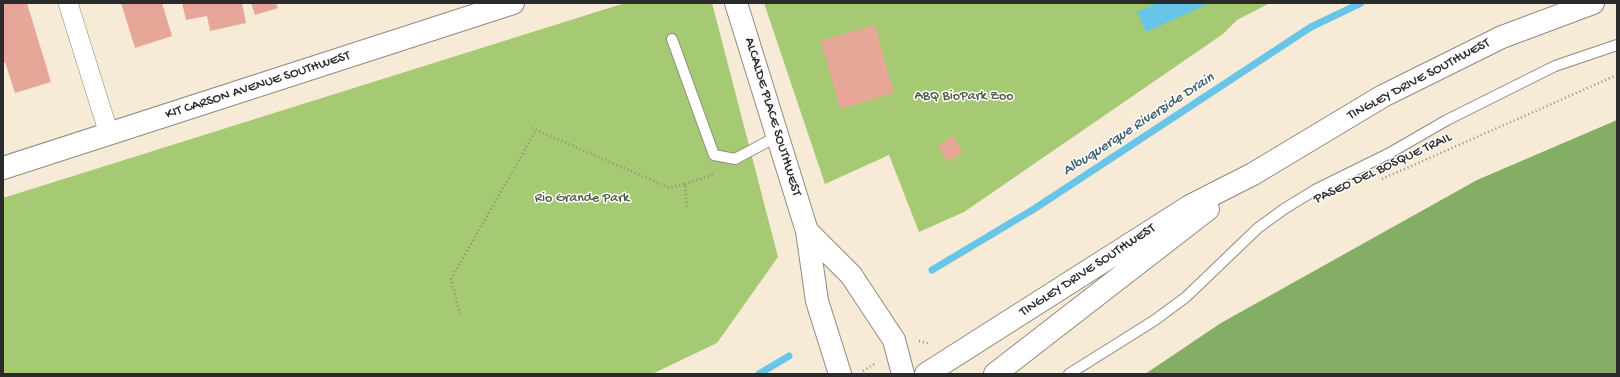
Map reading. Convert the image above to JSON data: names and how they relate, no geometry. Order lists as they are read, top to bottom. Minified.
{"streets":{"street":["TINGLEY DRIVE SOUTHWEST","KIT CARSON AVENUE SOUTHWEST","ALCALDE PLACE SOUTHWEST"],"path":["PASEO DEL BOSQUE TRAIL"]},"water":["Albuquerque Riverside Drain"],"parks":["ABQ BioPark Zoo","Rio Grande Park"]}
